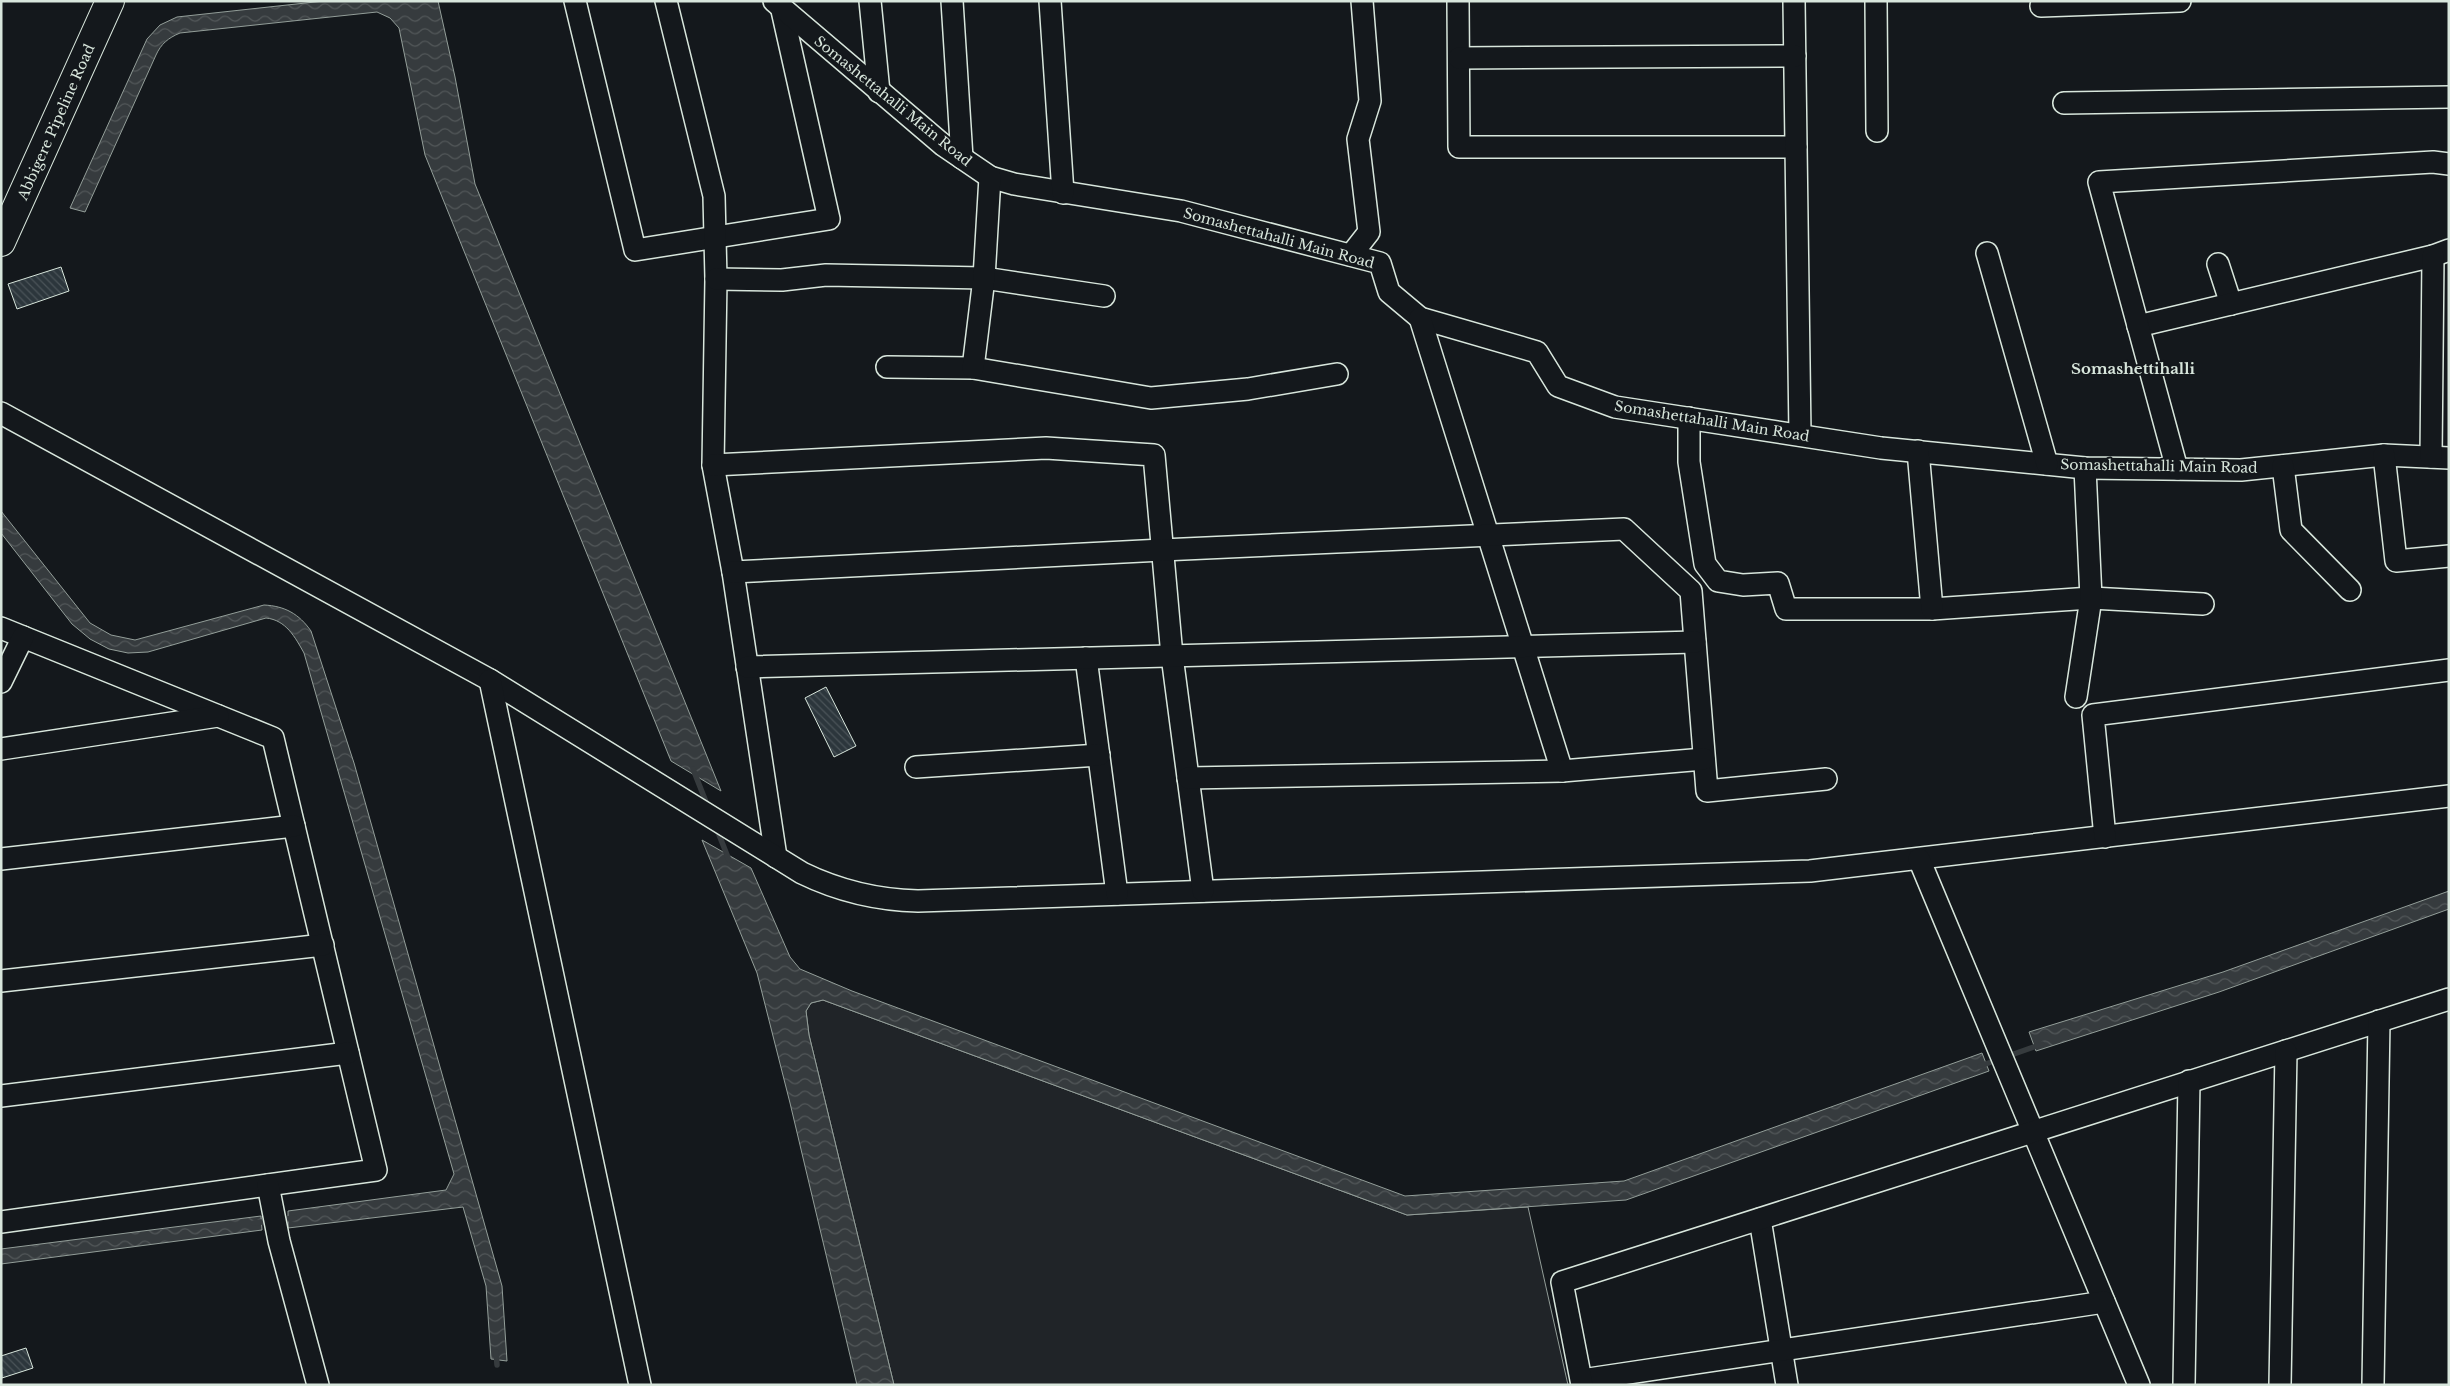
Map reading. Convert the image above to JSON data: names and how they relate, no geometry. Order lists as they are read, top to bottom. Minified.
{"streets":{"main road":["Abbigere Pipeline Road"],"street":["Somashettahalli Main Road"]},"districts":["Somashettihalli"]}
